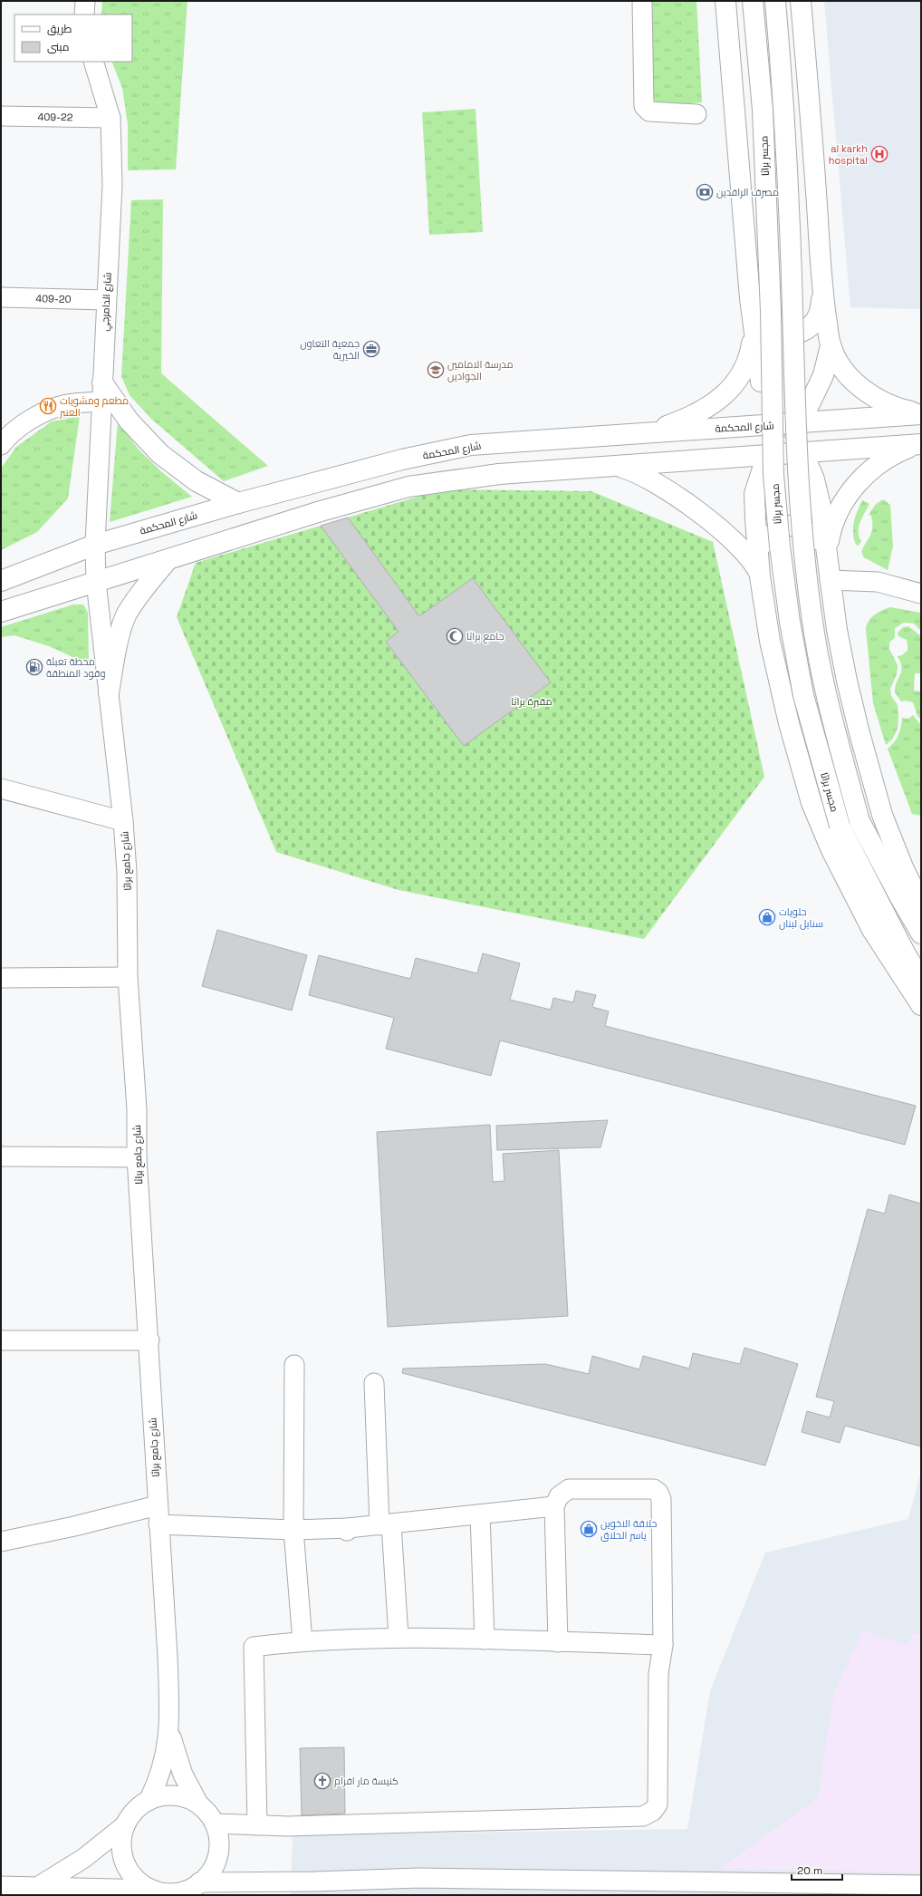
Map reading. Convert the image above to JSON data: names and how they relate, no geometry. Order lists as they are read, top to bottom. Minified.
{"streets":{"main road":["مجسر براثا","شارع المحكمة"],"street":["409-22","409-20","شارع الدامرجي","شارع جامع براثا"]},"crossings":[["409-22","شارع الدامرجي"],["409-20","شارع الدامرجي"],["شارع الدامرجي","شارع المحكمة"],["شارع الدامرجي","شارع جامع براثا"]],"parks":["مقبرة براثا"],"places":{"hospital":["al karkh hospital"],"bank":["مصرف الرافدين"],"office":["جمعية التعاون الخيرية"],"school or university":["مدرسة الامامين الجوادين"],"restaurant":["مطعم ومشويات العنبر"],"mosque":["جامع براثا"],"fuel station":["محطة تعبئة وقود المنطقة"],"shop":["حلويات سنابل لبنان","حلاقة الاخوين ياسر الحلاق"],"church":["كنيسة مار افرام"]},"legend":["طريق","مبنى"],"scale_bar":"20 m"}
